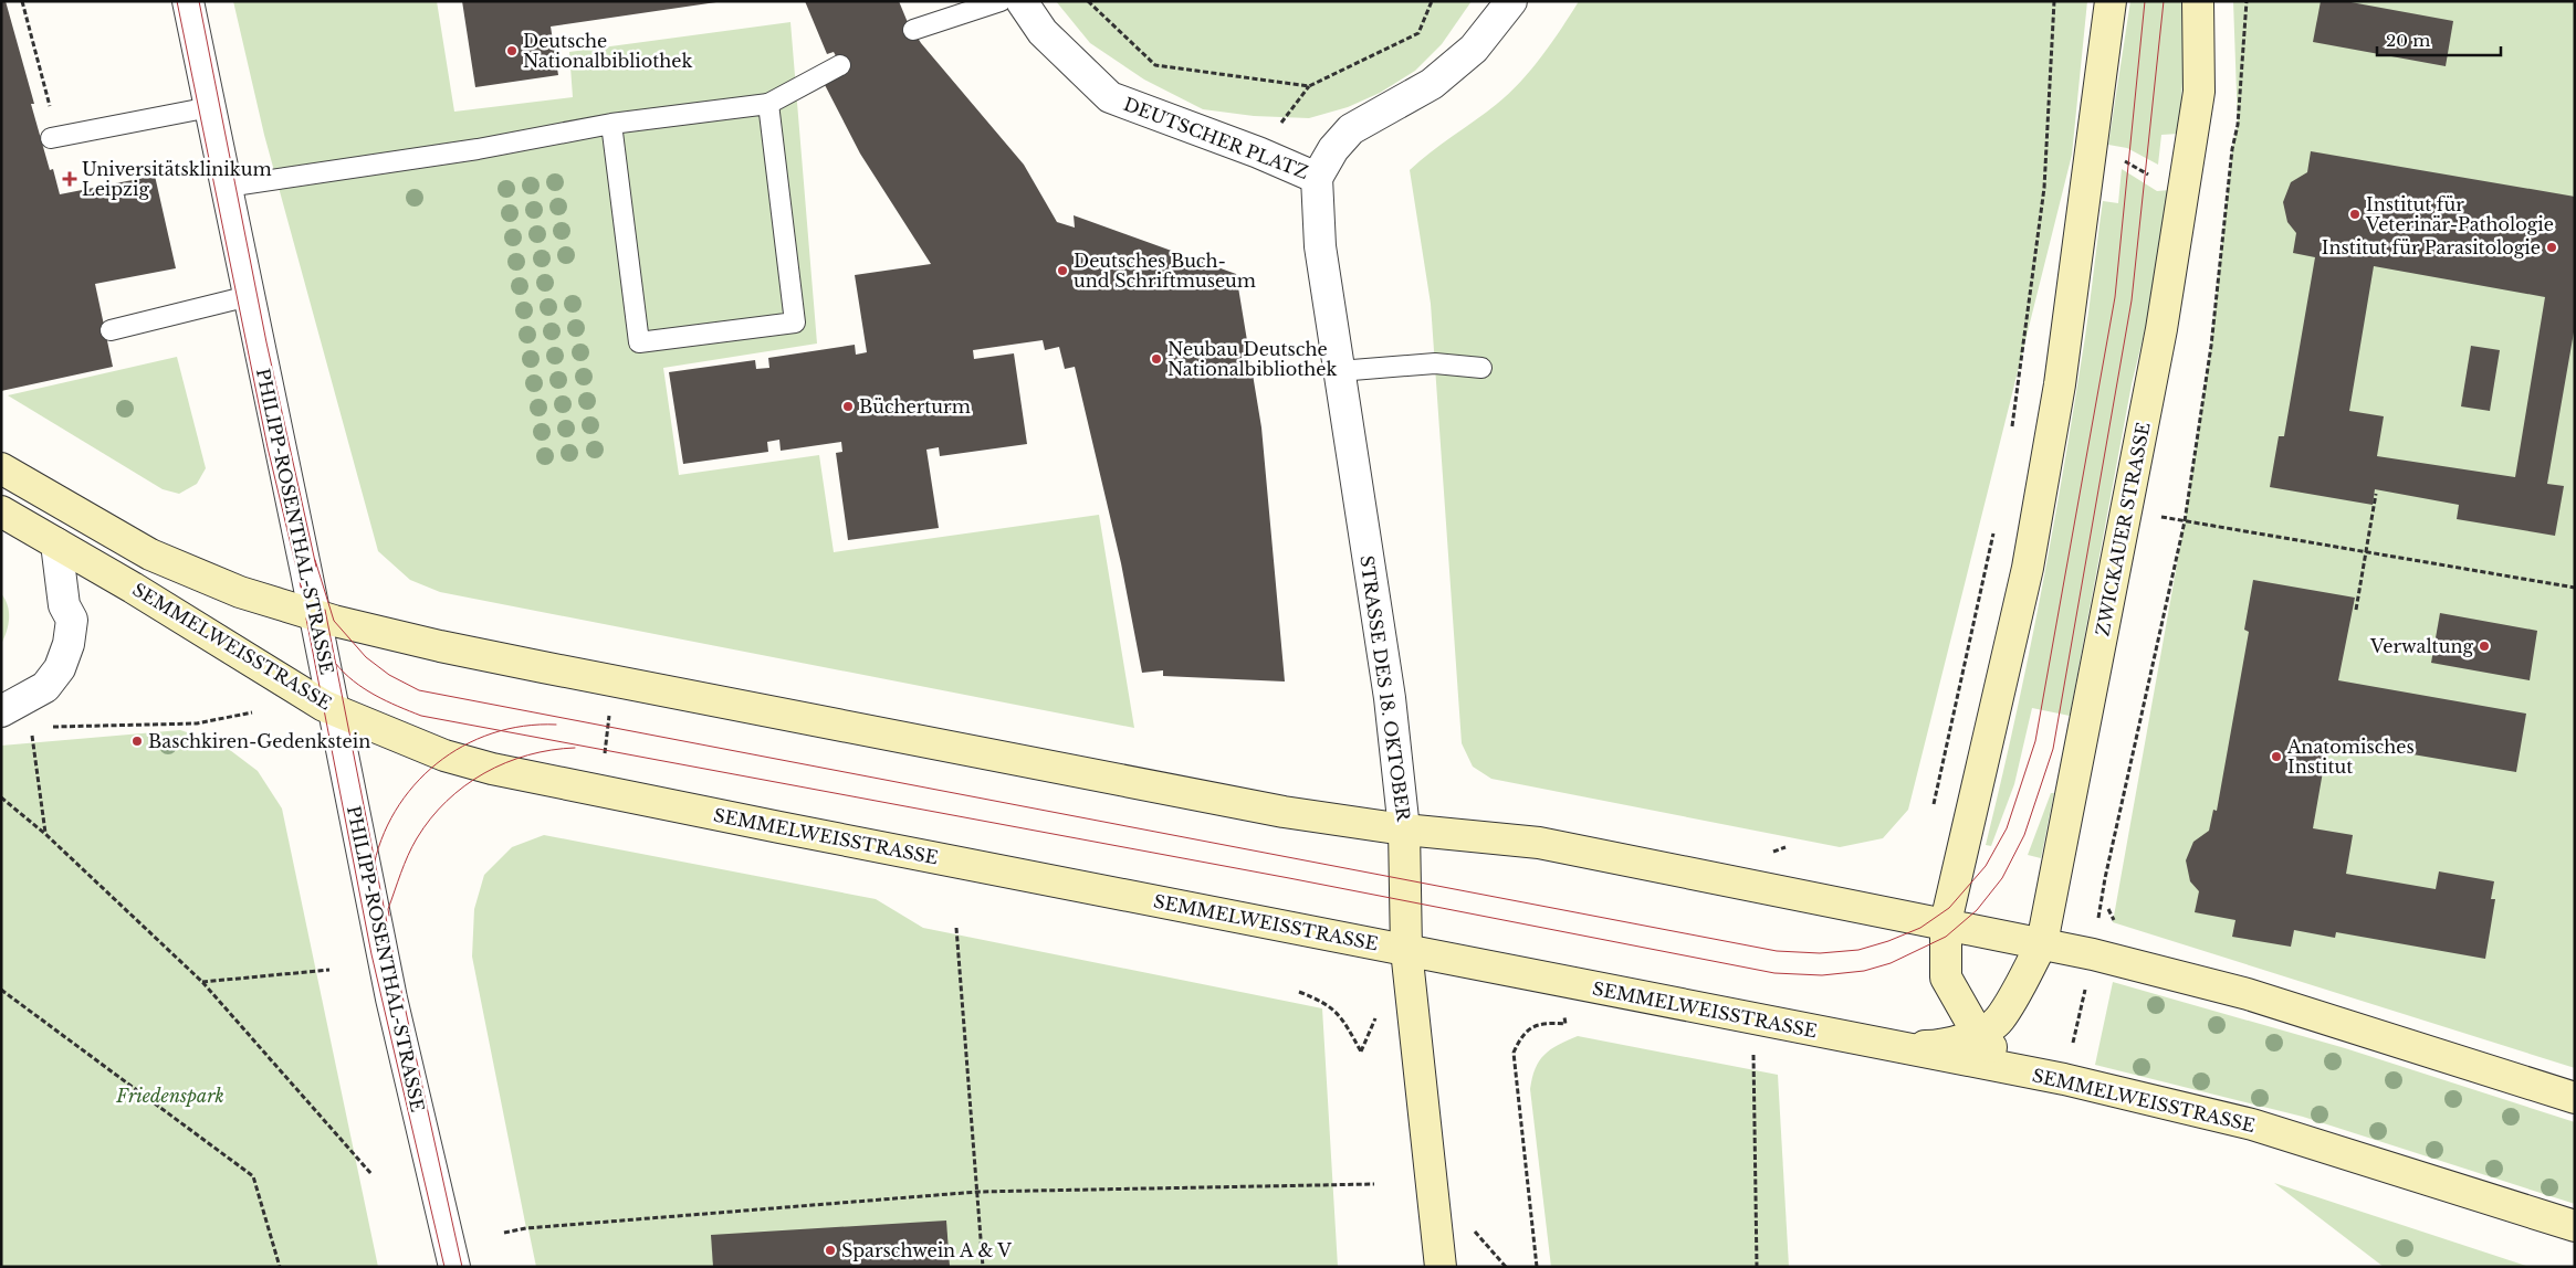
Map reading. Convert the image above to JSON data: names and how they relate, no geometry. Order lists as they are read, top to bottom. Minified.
{"streets":{"main road":["ZWICKAUER STRASSE","SEMMELWEISSTRASSE","STRASSE DES 18. OKTOBER"],"street":["DEUTSCHER PLATZ","PHILIPP-ROSENTHAL-STRASSE"]},"crossings":[["DEUTSCHER PLATZ","STRASSE DES 18. OKTOBER"],["PHILIPP-ROSENTHAL-STRASSE","SEMMELWEISSTRASSE"],["ZWICKAUER STRASSE","SEMMELWEISSTRASSE"],["SEMMELWEISSTRASSE","STRASSE DES 18. OKTOBER"]],"parks":["Friedenspark"],"places":{"other":["Deutsche Nationalbibliothek","Institut für Veterinär-Pathologie","Institut für Parasitologie","Deutsches Buch- und Schriftmuseum","Neubau Deutsche Nationalbibliothek","Bücherturm","Verwaltung","Baschkiren-Gedenkstein","Anatomisches Institut","Sparschwein A & V"],"health":["Universitätsklinikum Leipzig"]},"scale_bar":"20 m"}
